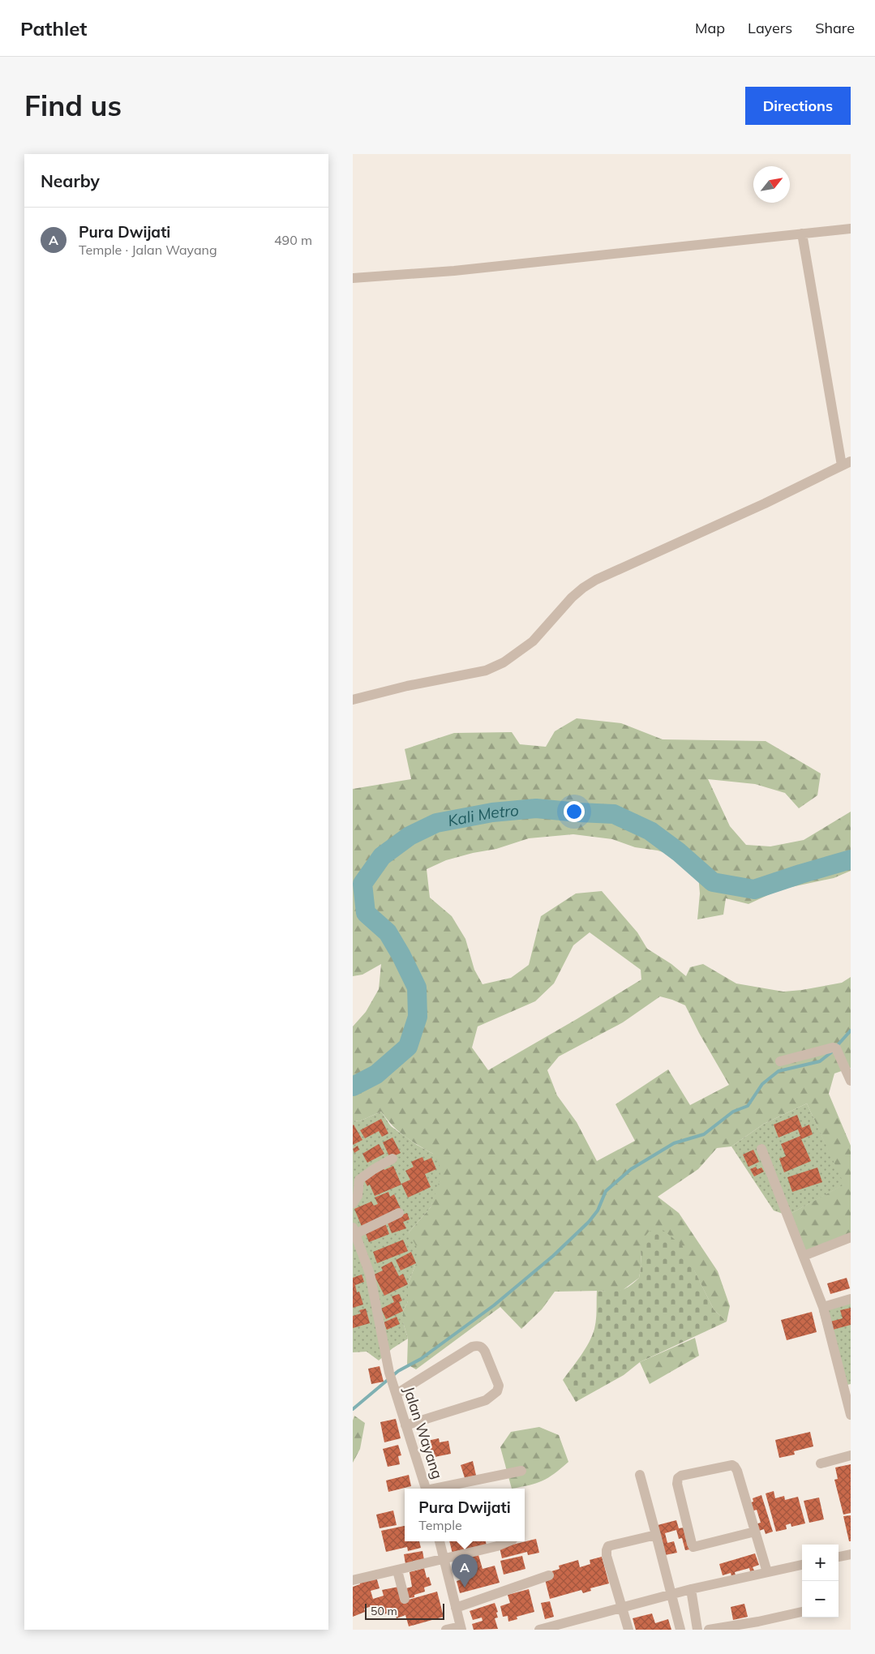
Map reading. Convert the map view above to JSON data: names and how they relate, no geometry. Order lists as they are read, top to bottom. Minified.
{"streets":{"street":["Jalan Wayang"]},"water":["Kali Metro"],"scale_bar":"50 m","north":"top right","page":{"header":"Pathlet","nav":["Map","Layers","Share"],"buttons":"Directions","title":"Find us","heading":"Nearby","list":[{"mark":"A","name":"Pura Dwijati","note":"Temple · Jalan Wayang","value":"490 m"}],"popup":["Pura Dwijati","Temple"],"map_buttons":["+","−"],"pins":"A","scale":"50 m"}}
